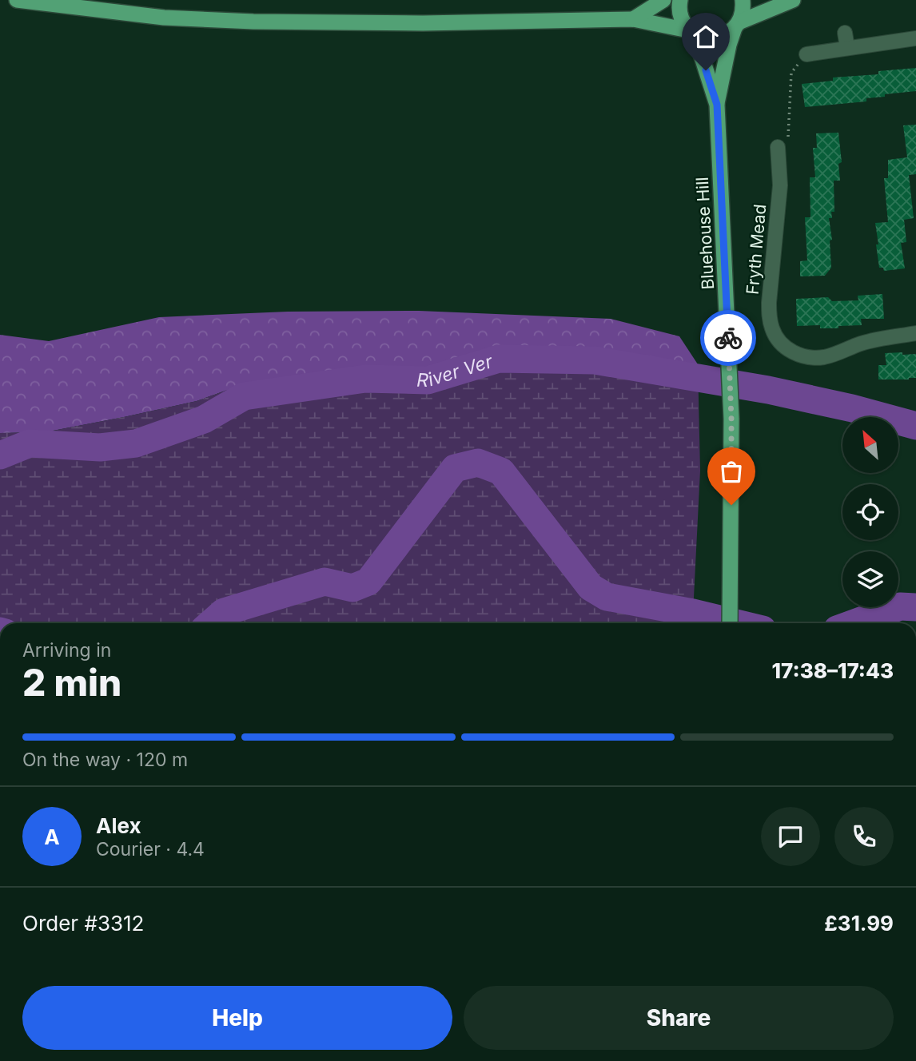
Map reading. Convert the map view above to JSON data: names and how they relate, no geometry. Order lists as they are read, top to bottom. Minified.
{"streets":{"main road":["Bluehouse Hill"],"street":["Fryth Mead"]},"water":["River Ver"],"north":"top left","page":{"heading":["2 min","Arriving in","17:38–17:43"],"panel":["Alex","Courier · 4.4","Order #3312","£31.99"],"bar":"On the way · 120 m","round":"A","buttons":["Help","Share"]}}
